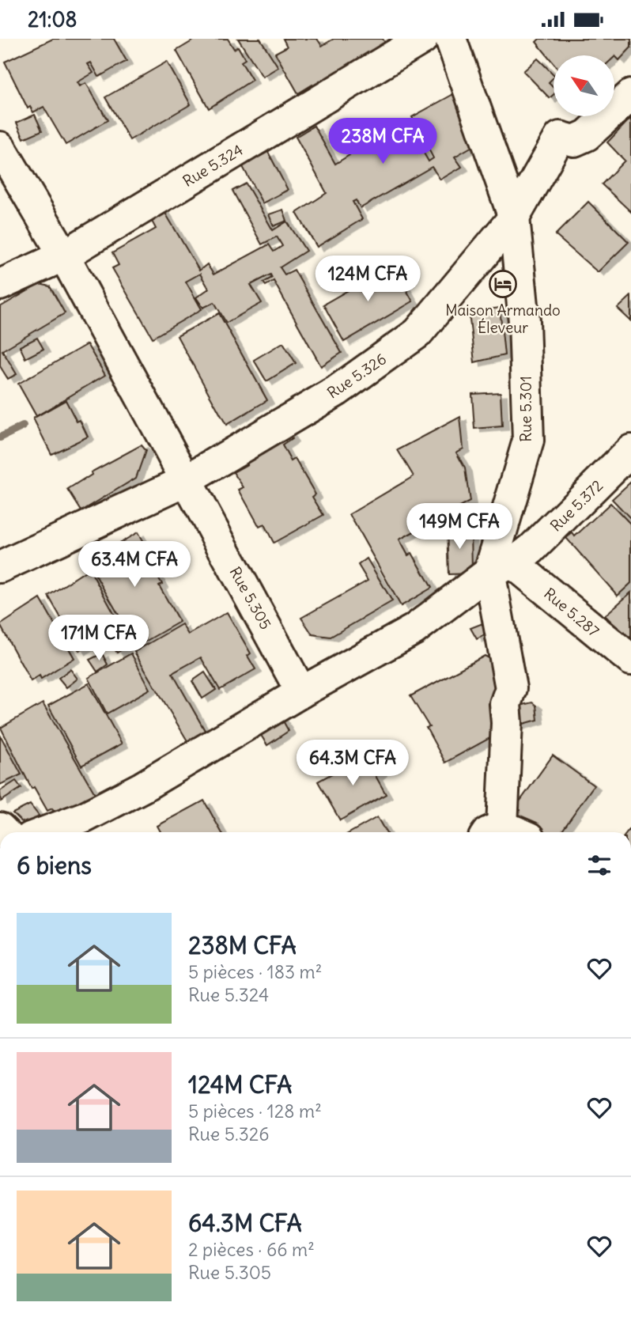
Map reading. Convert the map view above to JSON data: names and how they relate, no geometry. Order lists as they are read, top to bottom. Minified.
{"streets":{"street":["Rue 5.324","Rue 5.326","Rue 5.301","Rue 5.372","Rue 5.305","Rue 5.287"]},"crossings":[["Rue 5.324","Rue 5.305"],["Rue 5.326","Rue 5.301"],["Rue 5.326","Rue 5.305"],["Rue 5.301","Rue 5.372"],["Rue 5.301","Rue 5.287"],["Rue 5.372","Rue 5.305"],["Rue 5.372","Rue 5.287"]],"places":{"hotel":["Maison Armando Éleveur"]},"north":"top left","page":{"status":"21:08","price":["238M CFA","124M CFA","149M CFA","63.4M CFA","171M CFA","64.3M CFA"],"heading":"6 biens","list":[{"name":"238M CFA","note":"5 pièces · 183 m² · Rue 5.324"},{"name":"124M CFA","note":"5 pièces · 128 m² · Rue 5.326"},{"name":"64.3M CFA","note":"2 pièces · 66 m² · Rue 5.305"}]}}
